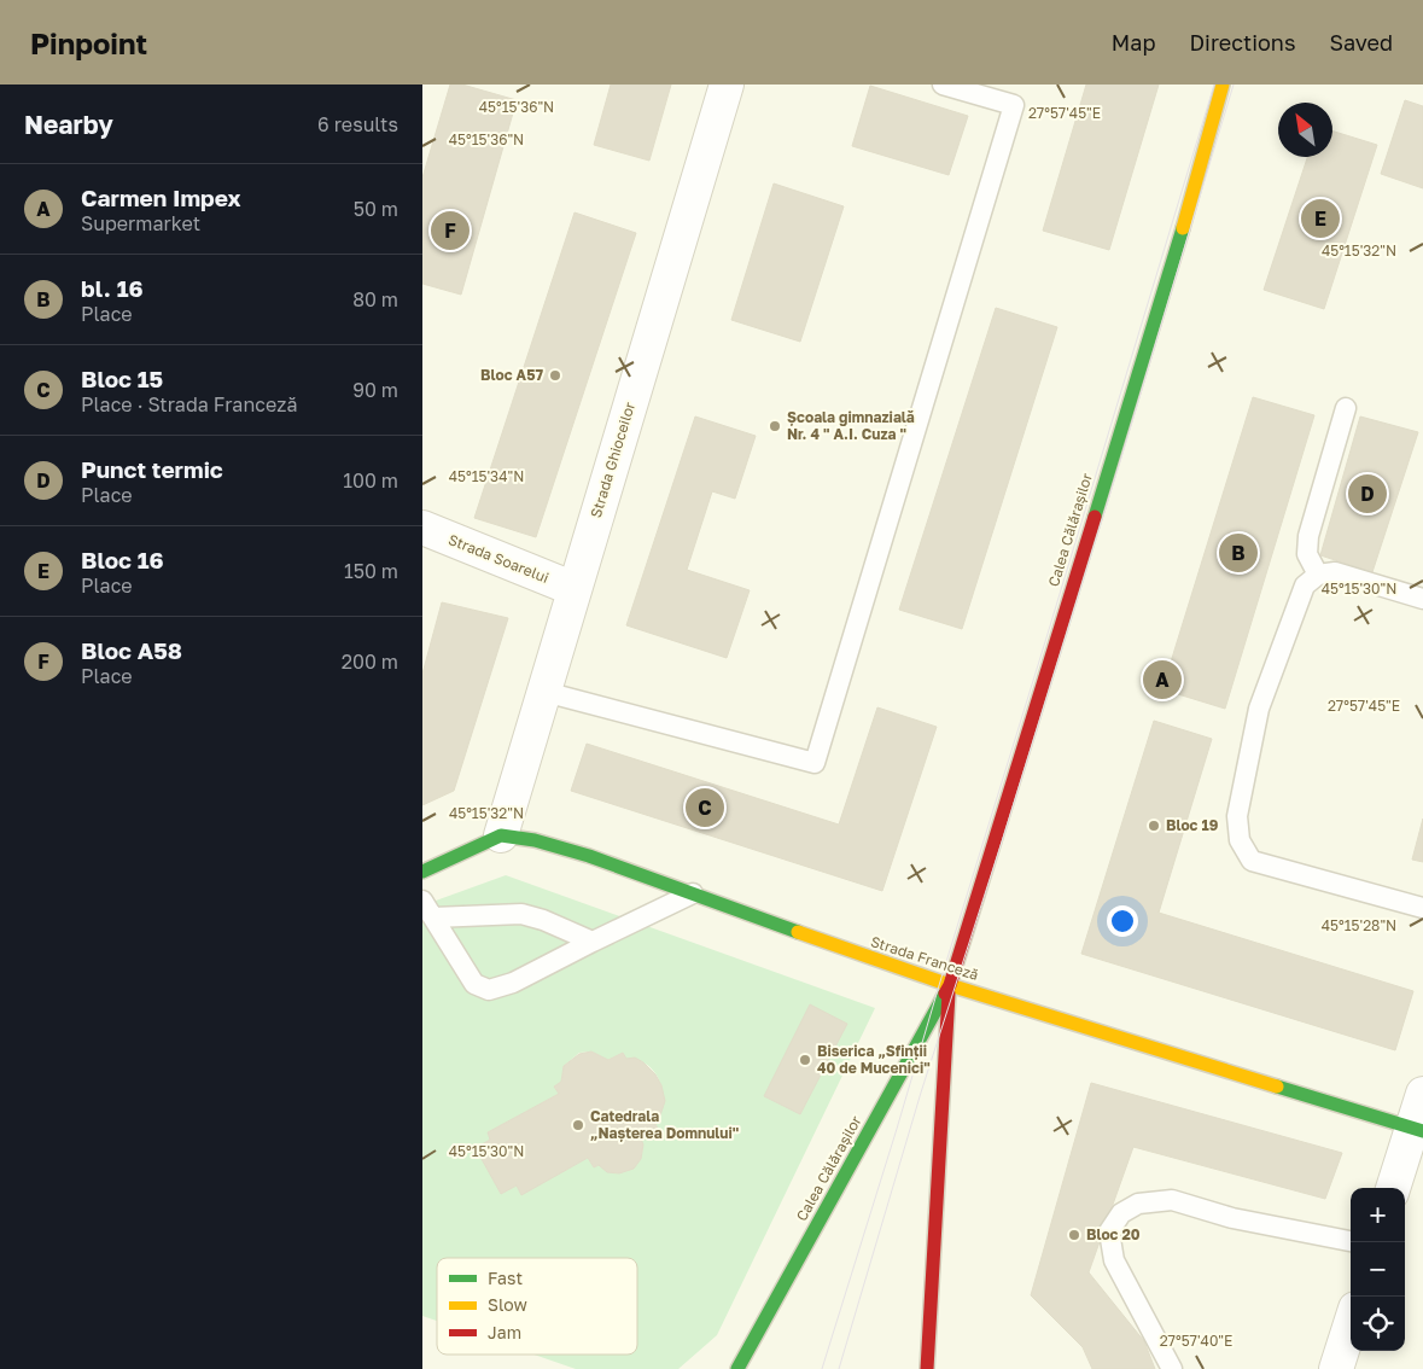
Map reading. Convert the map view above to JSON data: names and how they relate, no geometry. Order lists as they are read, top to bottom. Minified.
{"streets":{"main road":["Calea Călărașilor","Strada Franceză"],"street":["Strada Ghioceilor","Strada Soarelui"]},"crossings":[["Strada Ghioceilor","Strada Soarelui"],["Strada Ghioceilor","Strada Franceză"],["Calea Călărașilor","Strada Franceză"]],"places":["Bloc A57","Școala gimnazială Nr. 4 \" A.I. Cuza \"","Bloc 19","Biserica „Sfinții 40 de Mucenici\"","Catedrala „Nașterea Domnului\"","Bloc 20"],"legend":["Fast","Slow","Jam"],"north":"top left","page":{"header":"Pinpoint","nav":["Map","Directions","Saved"],"heading":["Nearby","6 results"],"list":[{"mark":"A","name":"Carmen Impex","note":"Supermarket","value":"50 m"},{"mark":"B","name":"bl. 16","note":"Place","value":"80 m"},{"mark":"C","name":"Bloc 15","note":"Place · Strada Franceză","value":"90 m"},{"mark":"D","name":"Punct termic","note":"Place","value":"100 m"},{"mark":"E","name":"Bloc 16","note":"Place","value":"150 m"},{"mark":"F","name":"Bloc A58","note":"Place","value":"200 m"}],"pins":["E","F","D","B","A","C"],"map_buttons":["+","−"]},"coordinates":["45°15'36\"N","27°57'45\"E","45°15'32\"N","45°15'34\"N","45°15'30\"N","45°15'28\"N","27°57'40\"E"]}
